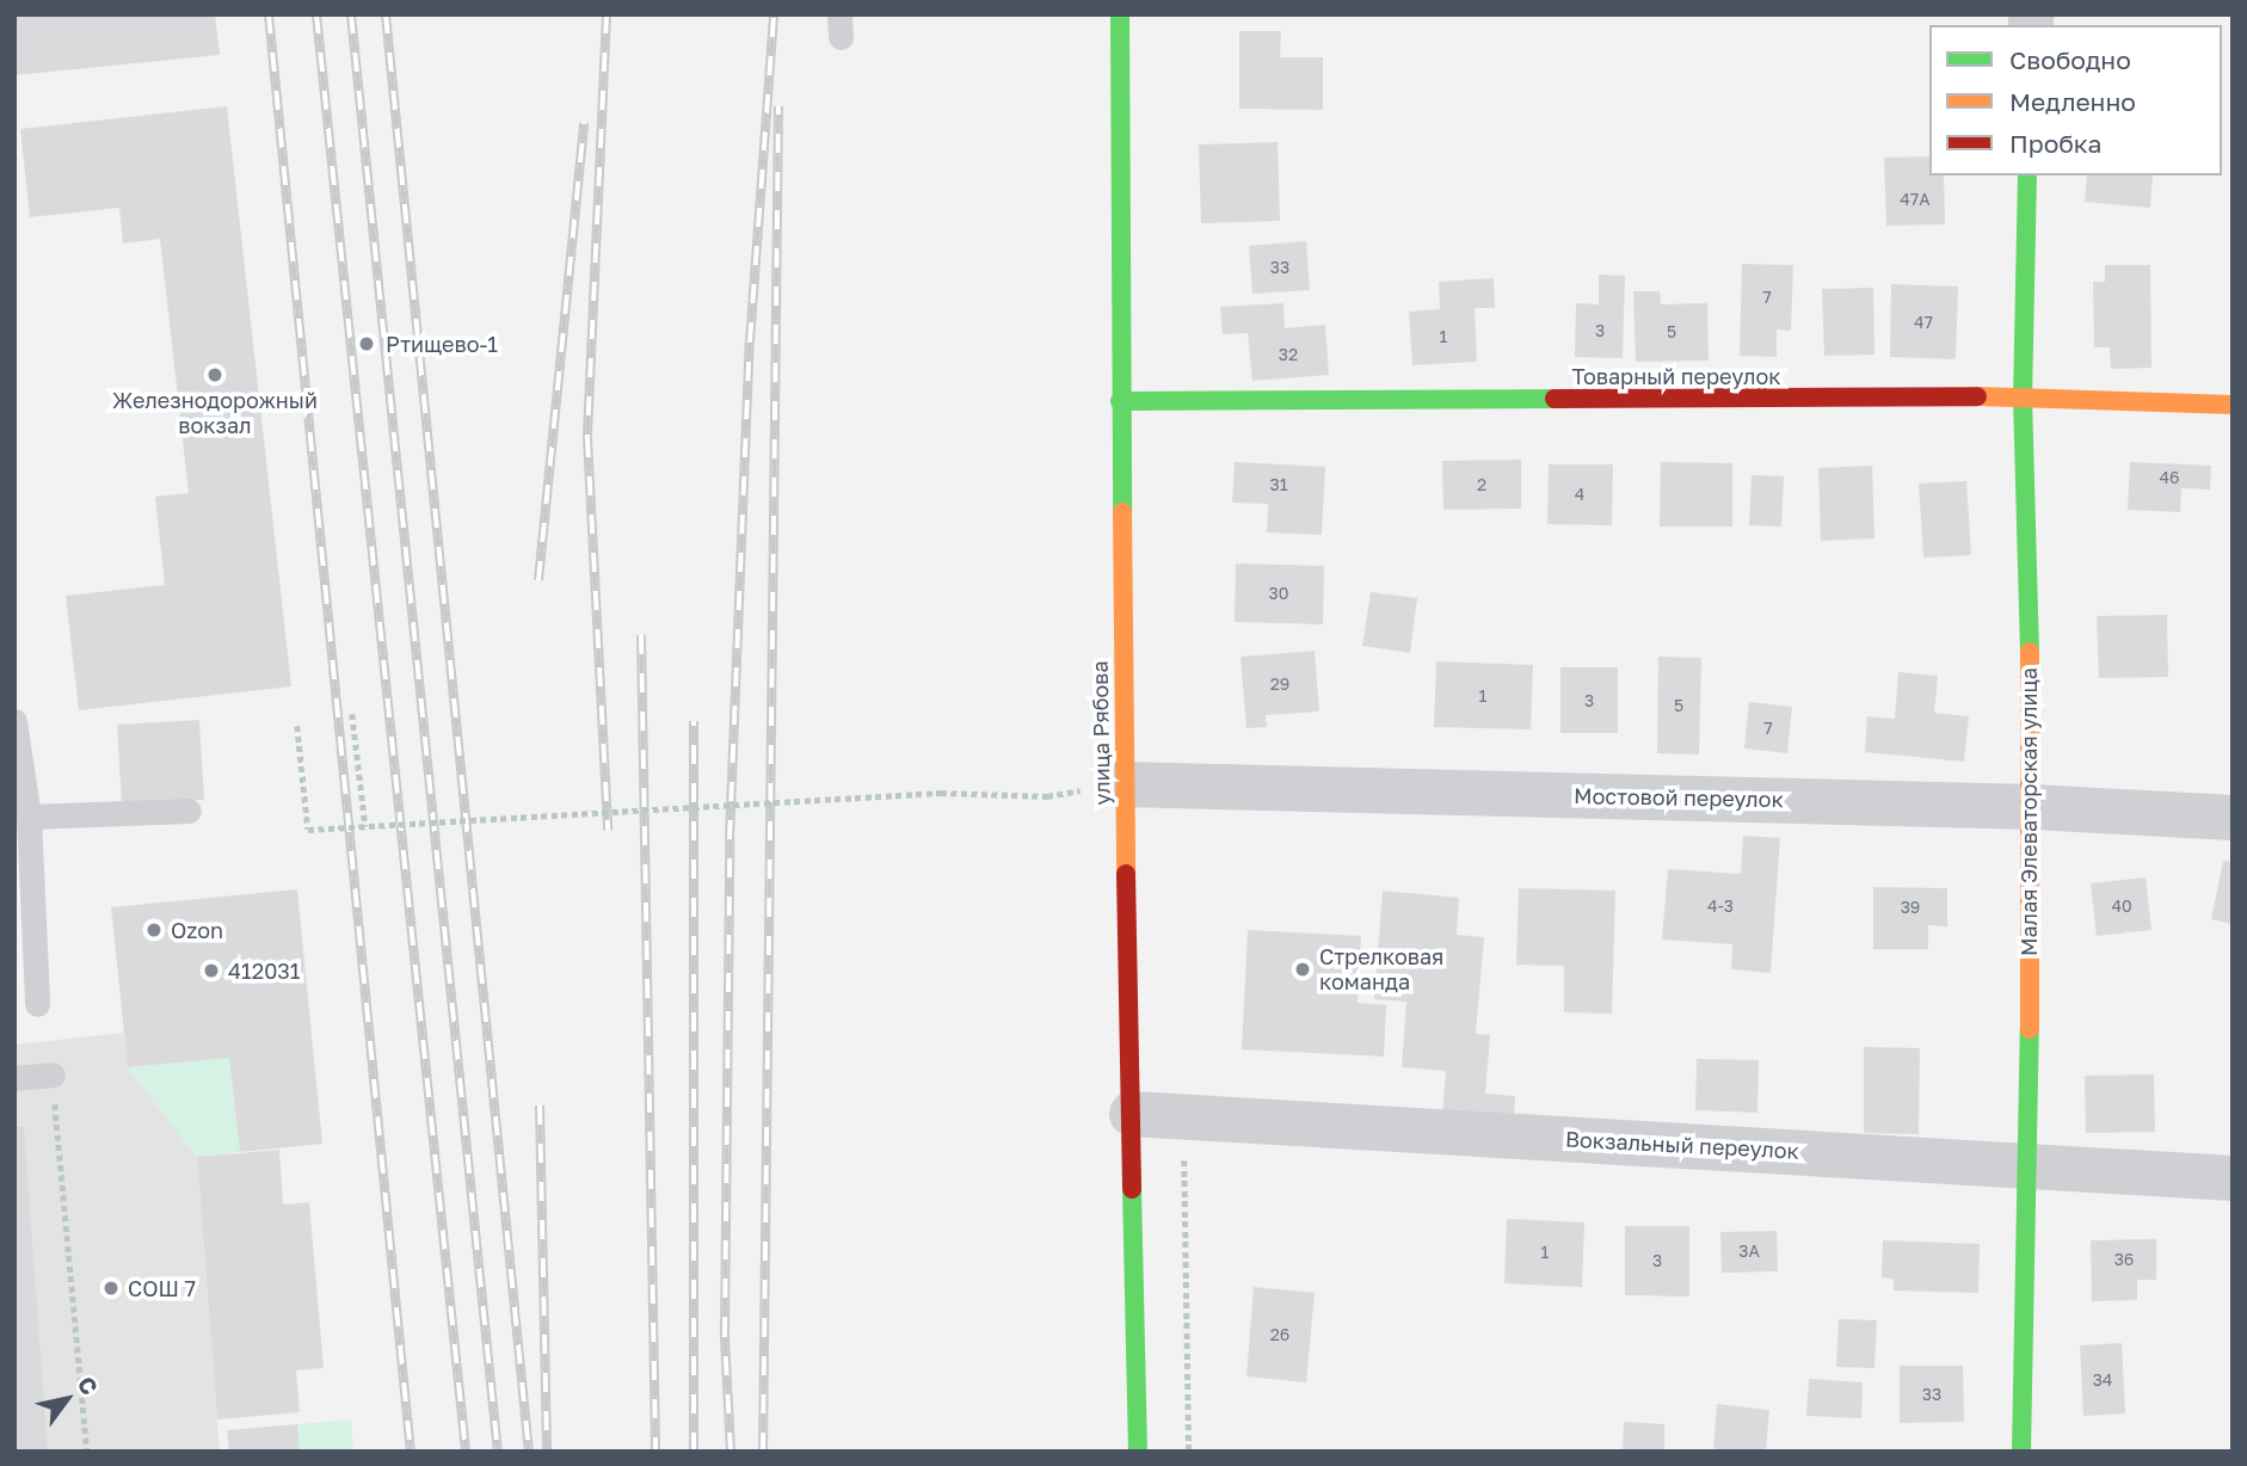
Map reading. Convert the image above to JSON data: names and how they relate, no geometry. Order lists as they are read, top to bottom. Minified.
{"streets":{"street":["Товарный переулок","улица Рябова","Мостовой переулок","Малая Элеваторская улица","Вокзальный переулок"]},"crossings":[["Товарный переулок","улица Рябова"],["Товарный переулок","Малая Элеваторская улица"],["улица Рябова","Мостовой переулок"],["улица Рябова","Вокзальный переулок"],["Мостовой переулок","Малая Элеваторская улица"],["Малая Элеваторская улица","Вокзальный переулок"]],"places":["Ртищево-1","Железнодорожный вокзал","Ozon","Стрелковая команда","412031","СОШ 7"],"house_numbers":["47А","33","7","47","3","5","1","32","46","31","2","4","30","29","1","3","5","7","4-3","40","39","3А","1","36","3","26","34","33"],"legend":["Свободно","Медленно","Пробка"],"north":"top right"}
